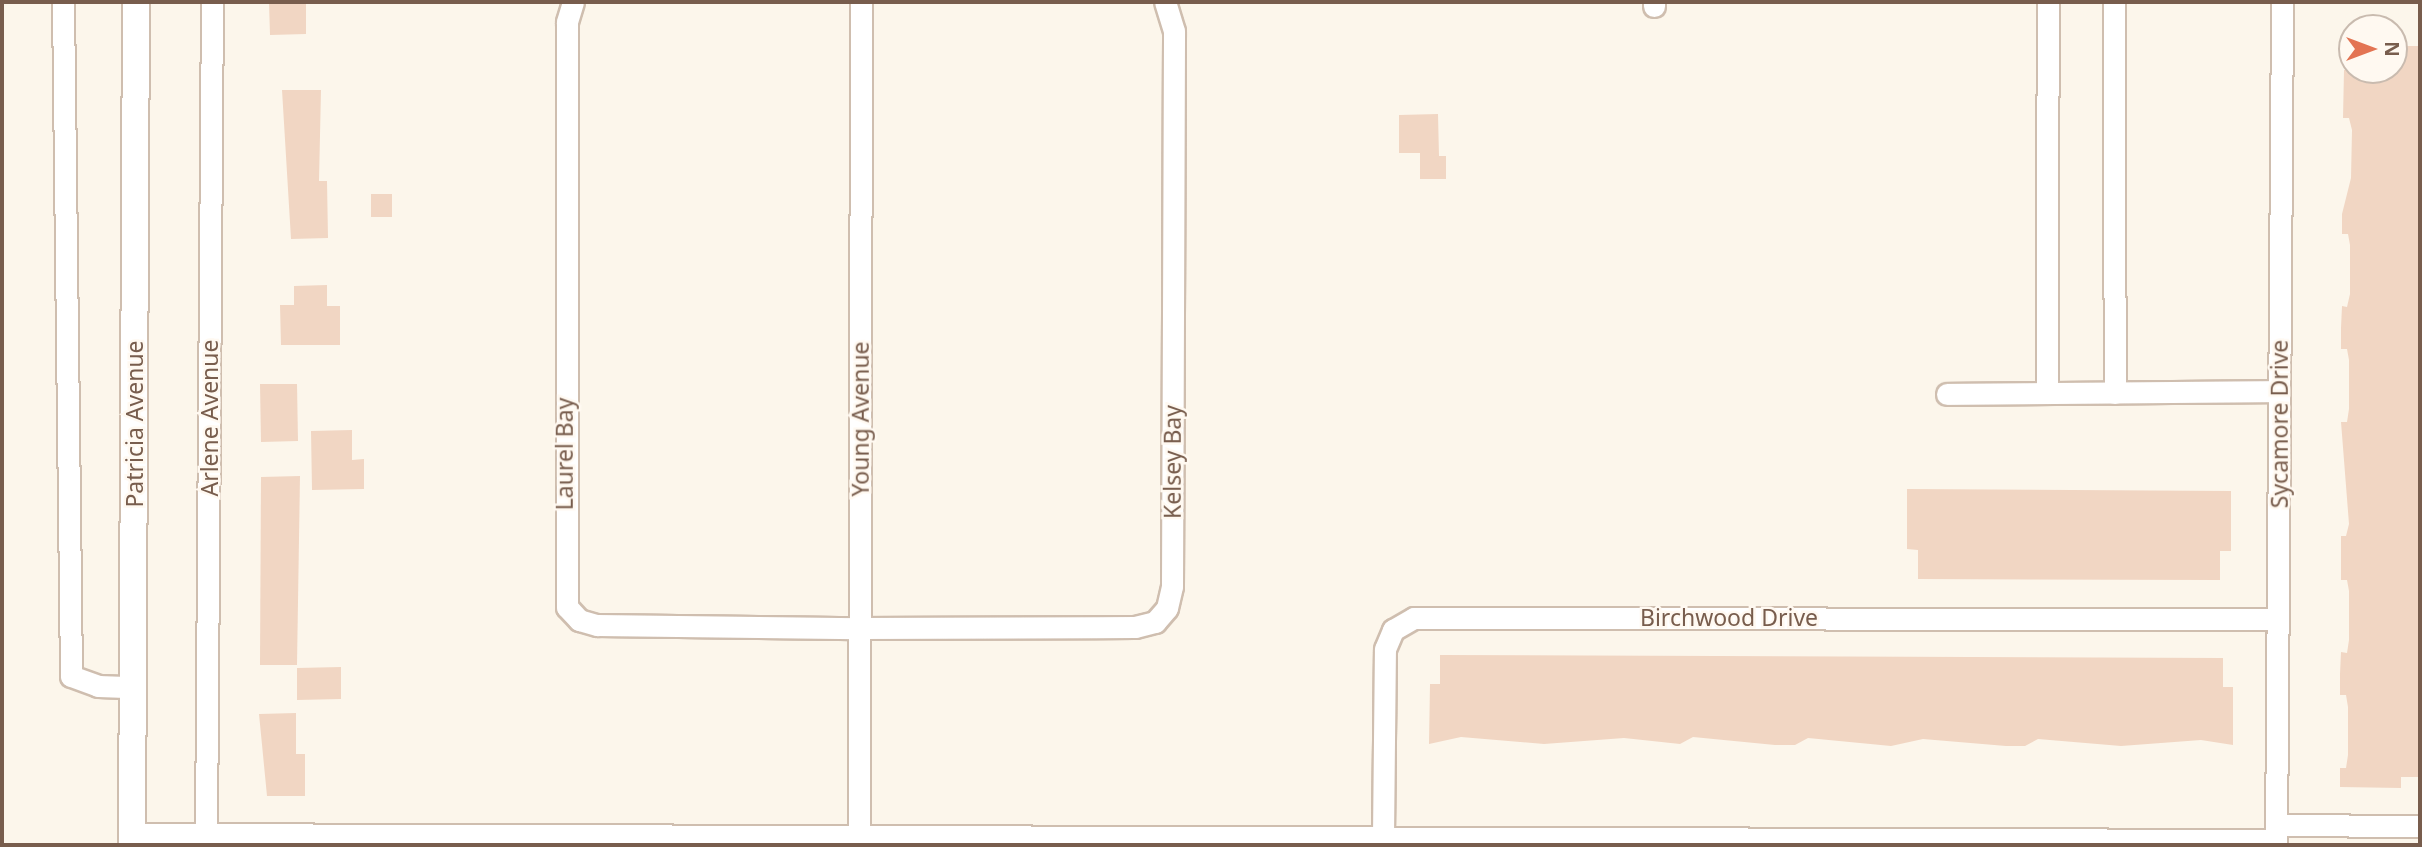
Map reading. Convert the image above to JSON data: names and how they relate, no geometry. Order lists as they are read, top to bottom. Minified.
{"streets":{"street":["Arlene Avenue","Young Avenue","Patricia Avenue","Sycamore Drive","Laurel Bay","Kelsey Bay","Birchwood Drive"]},"crossings":[["Young Avenue","Laurel Bay"],["Young Avenue","Kelsey Bay"],["Sycamore Drive","Birchwood Drive"],["Laurel Bay","Kelsey Bay"]],"north":"right"}
